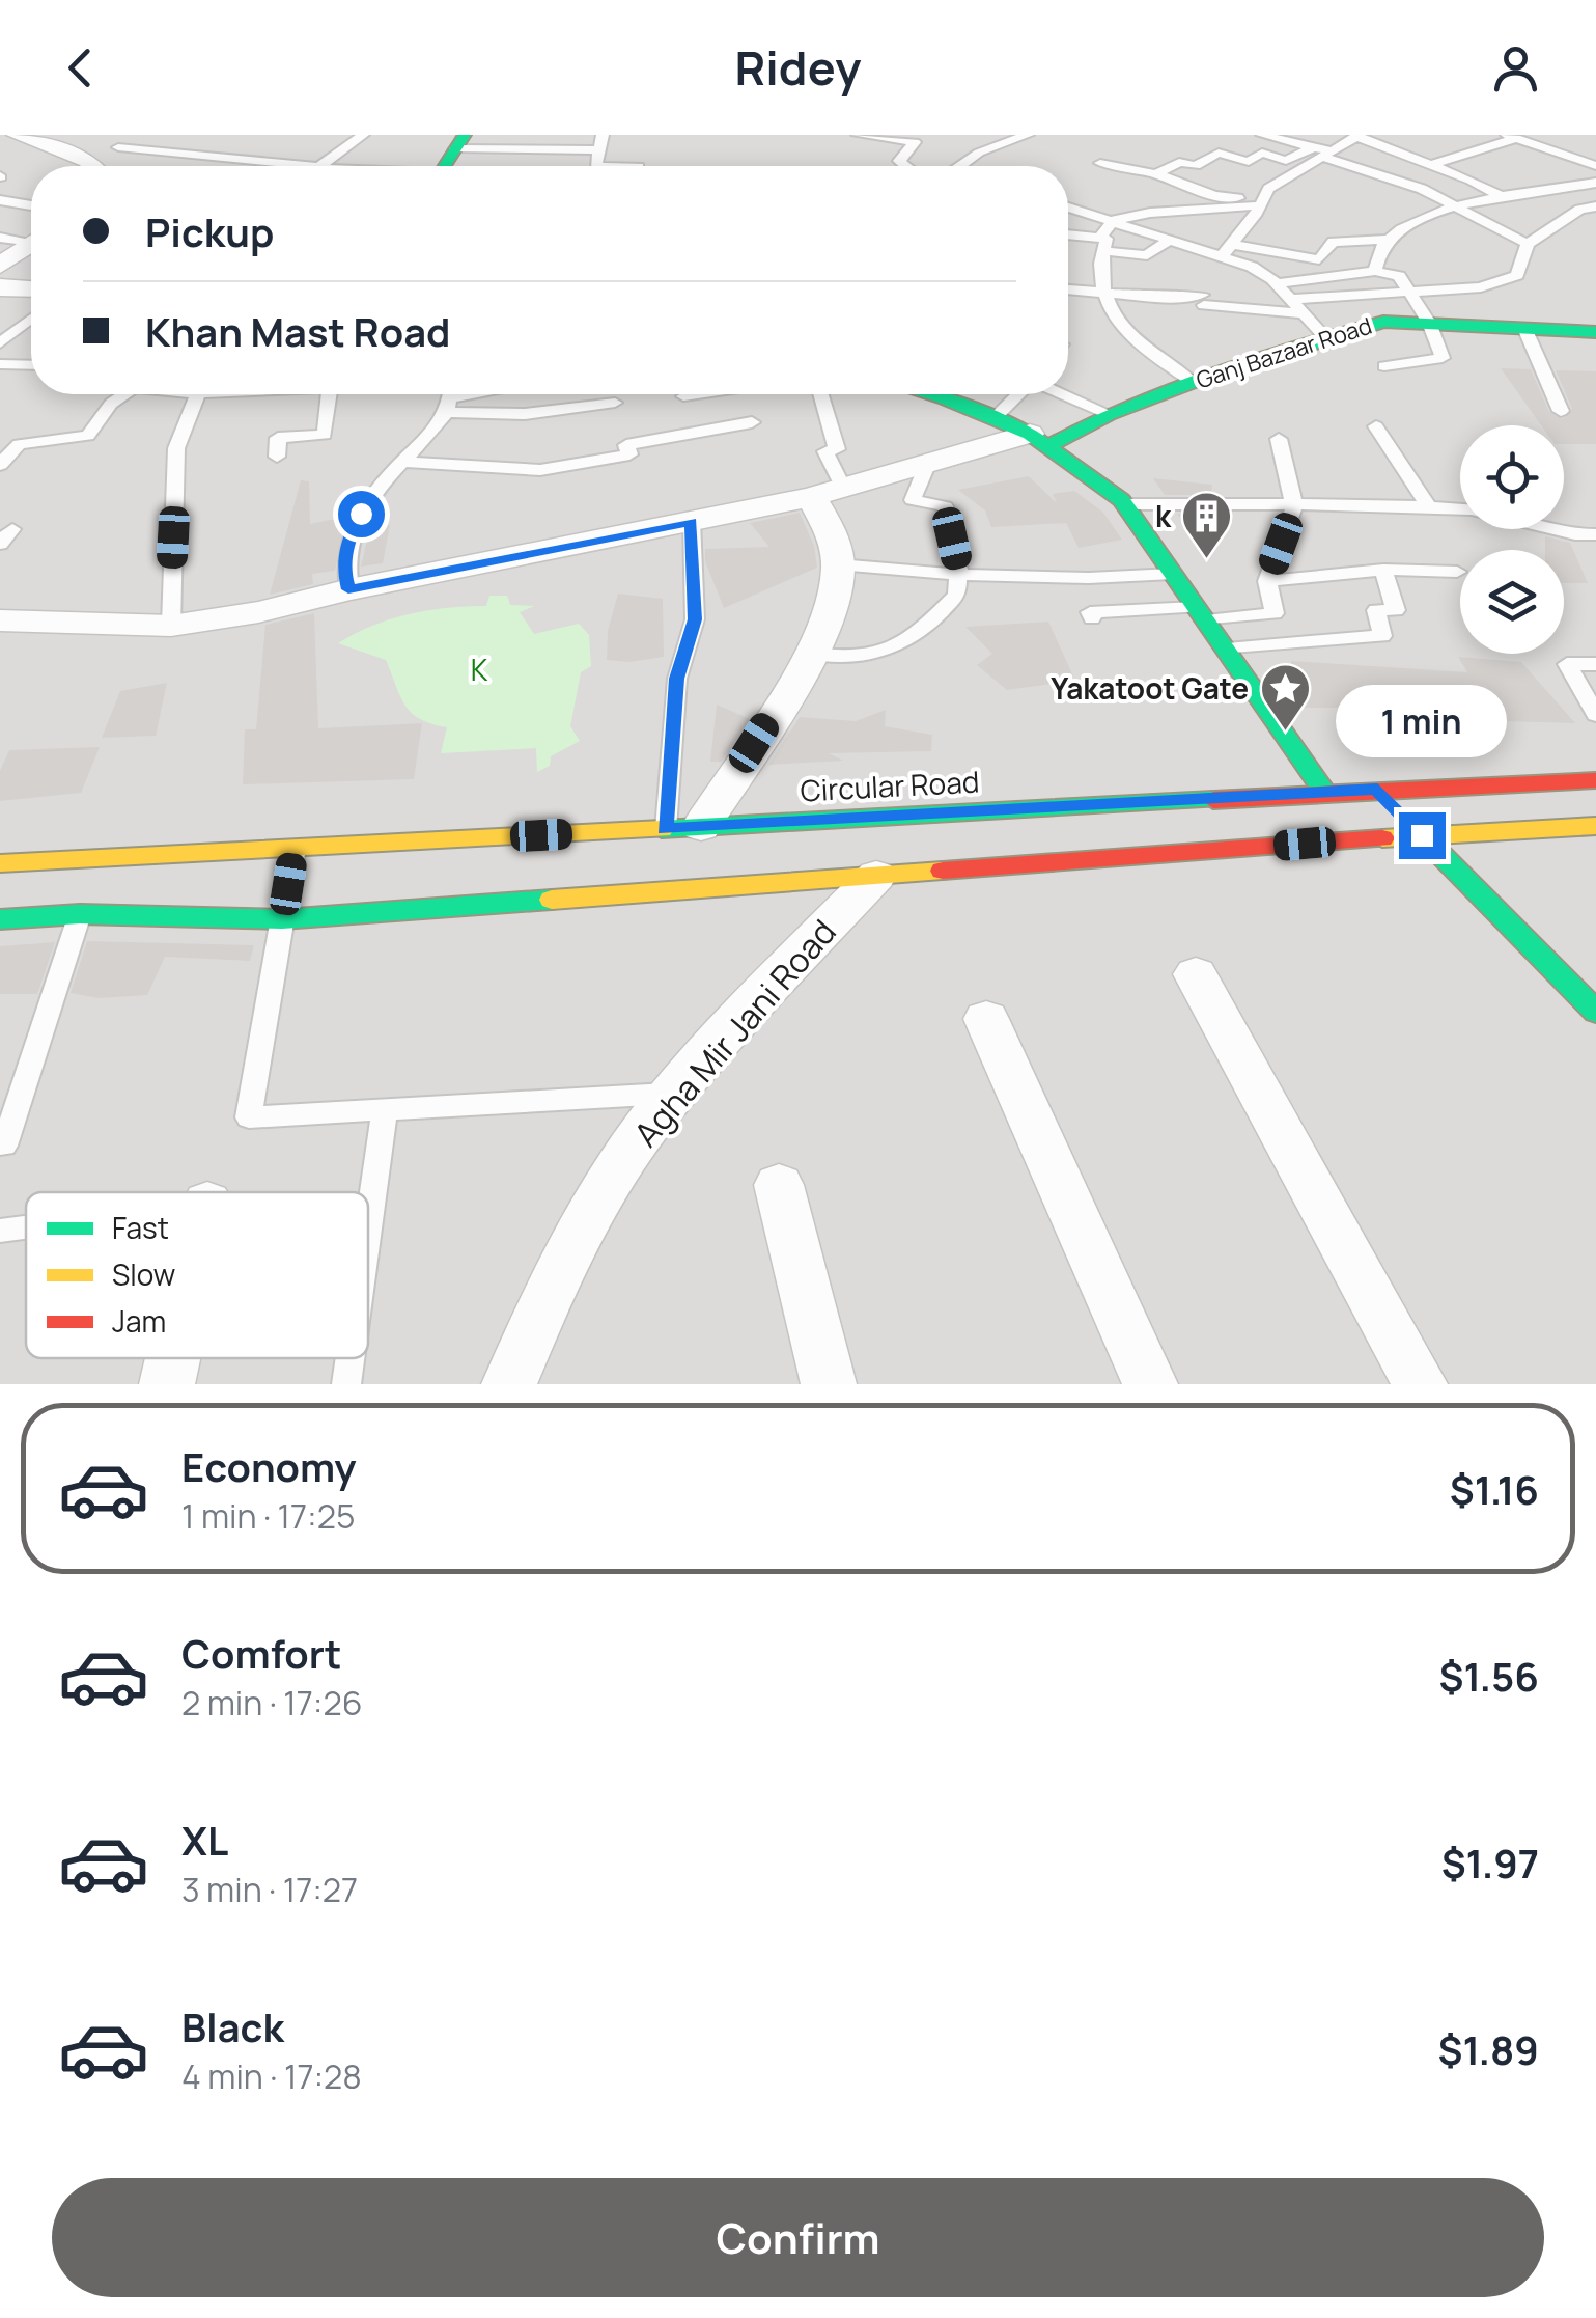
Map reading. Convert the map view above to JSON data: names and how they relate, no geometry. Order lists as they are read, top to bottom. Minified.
{"streets":{"main road":["Ganj Bazaar Road","Circular Road","Agha Mir Jani Road"]},"crossings":[["Circular Road","Agha Mir Jani Road"]],"parks":["K"],"places":{"building":["k"],"place":["Yakatoot Gate"]},"legend":["Fast","Slow","Jam"],"page":{"header":"Ridey","banner":["Pickup","Khan Mast Road"],"bubble":"1 min","list":[{"name":"Economy","note":"1 min · 17:25","value":"$1.16"},{"name":"Comfort","note":"2 min · 17:26","value":"$1.56"},{"name":"XL","note":"3 min · 17:27","value":"$1.97"},{"name":"Black","note":"4 min · 17:28","value":"$1.89"}],"buttons":"Confirm"}}
